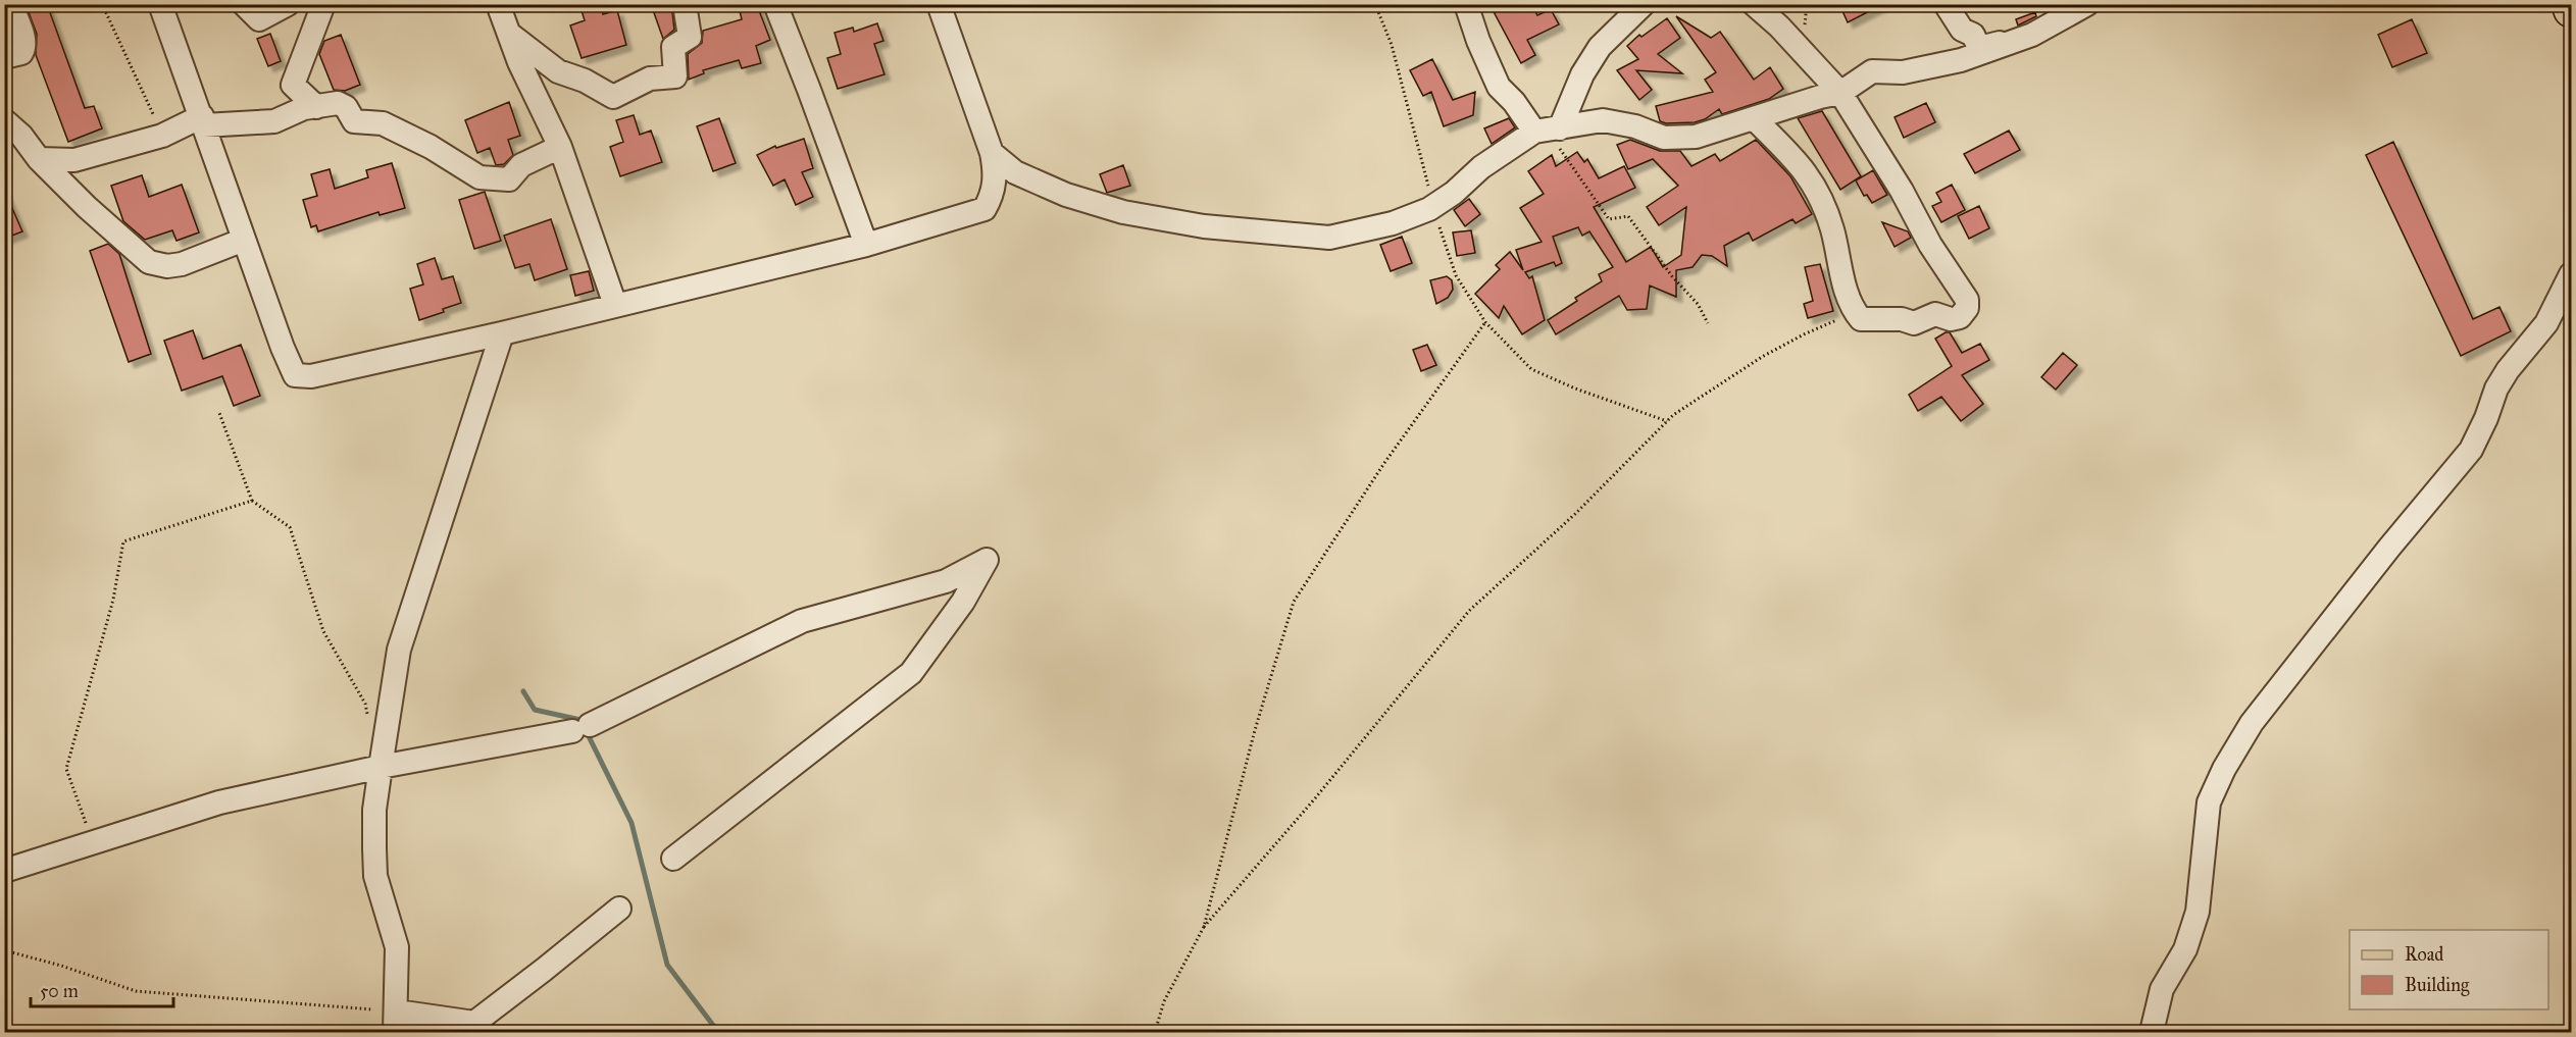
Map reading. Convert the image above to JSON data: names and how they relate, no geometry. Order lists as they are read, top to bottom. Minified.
{"legend":["Road","Building"],"scale_bar":"50 m"}
